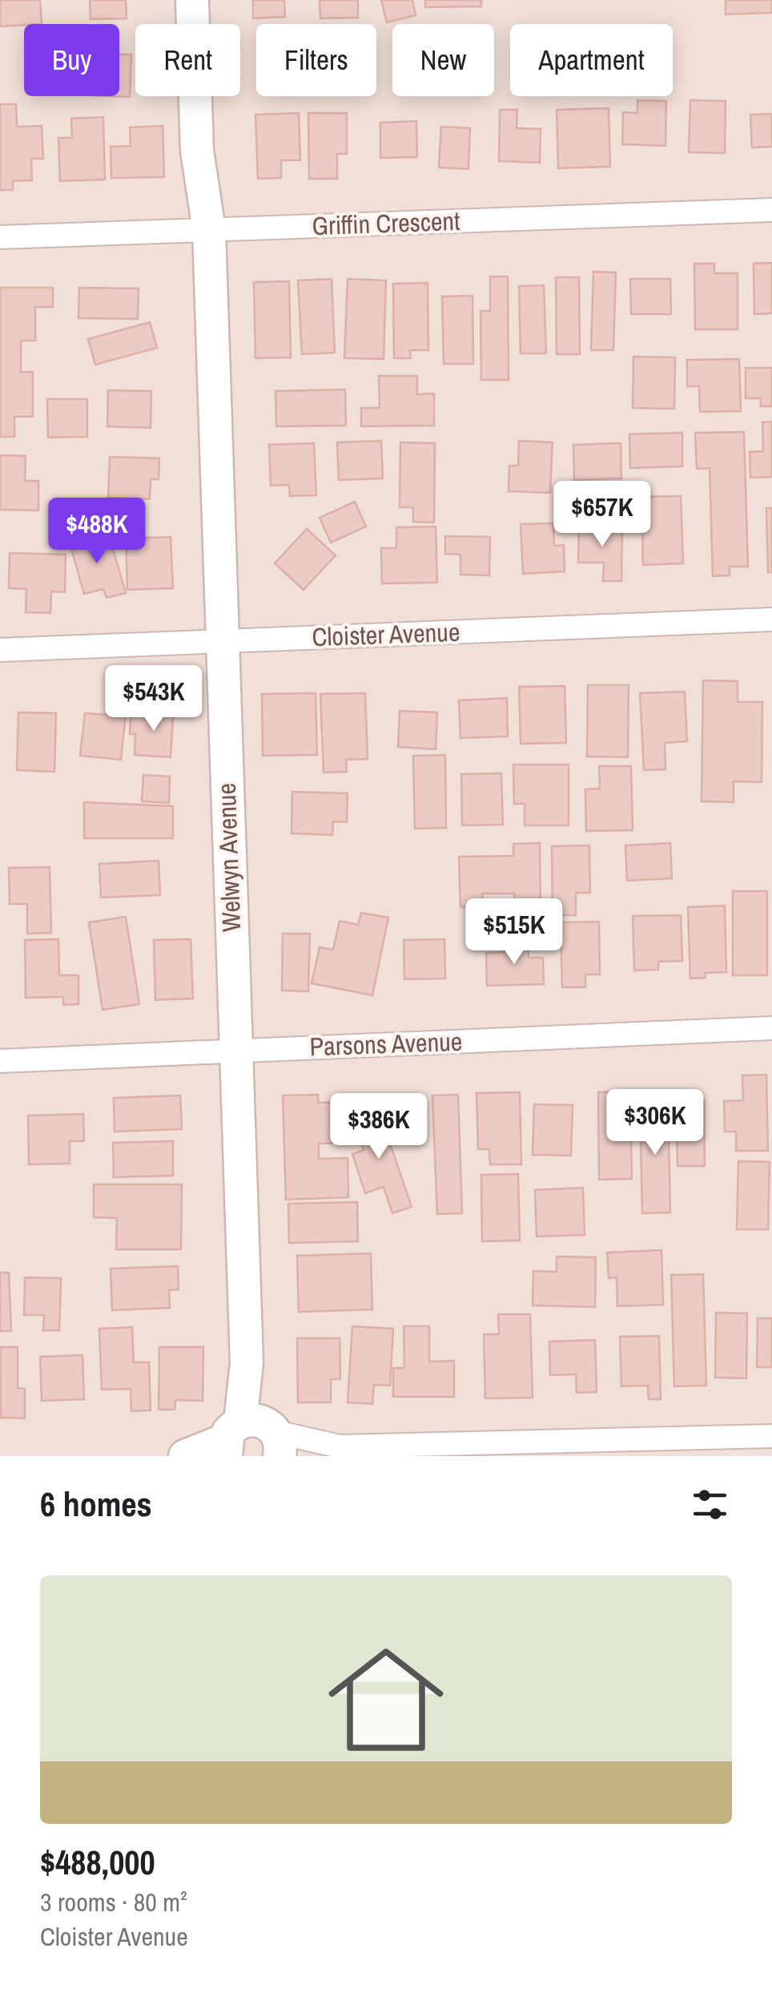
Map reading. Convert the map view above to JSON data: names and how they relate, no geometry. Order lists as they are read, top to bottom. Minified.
{"streets":{"street":["Griffin Crescent","Cloister Avenue","Welwyn Avenue","Parsons Avenue"]},"crossings":[["Griffin Crescent","Welwyn Avenue"],["Cloister Avenue","Welwyn Avenue"],["Welwyn Avenue","Parsons Avenue"]],"page":{"chip":["Buy","Rent","Filters","New","Apartment"],"price":["$657K","$488K","$543K","$515K","$306K","$386K"],"heading":"6 homes","list":[{"name":"$488,000","note":"3 rooms · 80 m² · Cloister Avenue"}]}}
